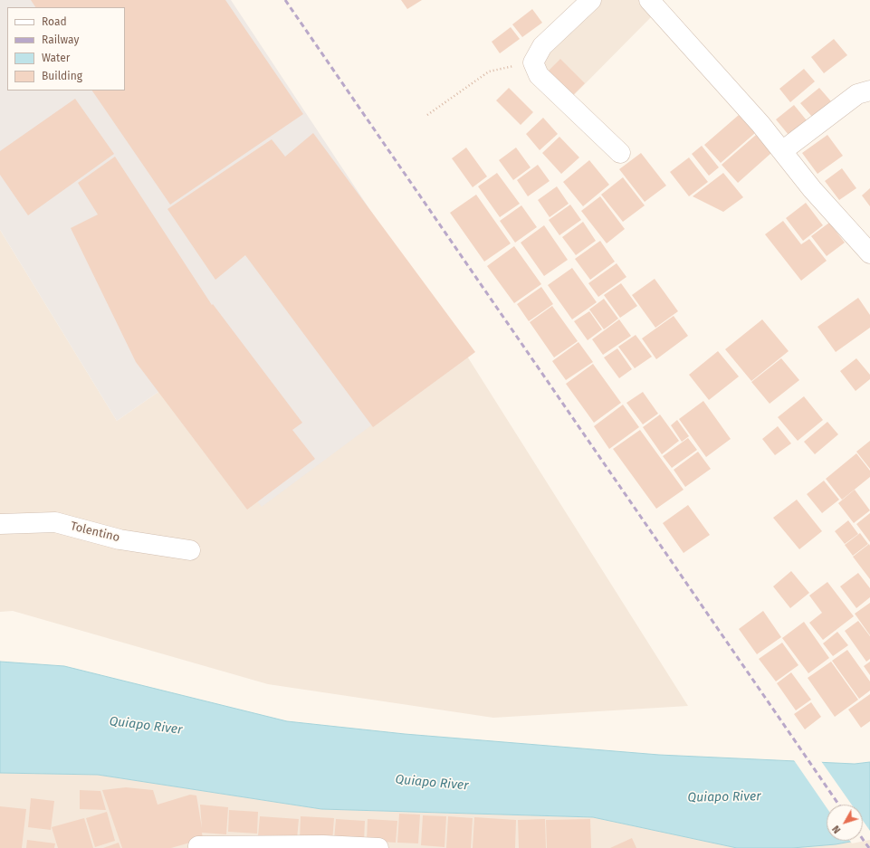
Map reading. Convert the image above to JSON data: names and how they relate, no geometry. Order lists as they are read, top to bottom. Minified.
{"streets":{"street":["Tolentino"]},"water":["Quiapo River"],"legend":["Road","Railway","Water","Building"],"north":"bottom left"}
